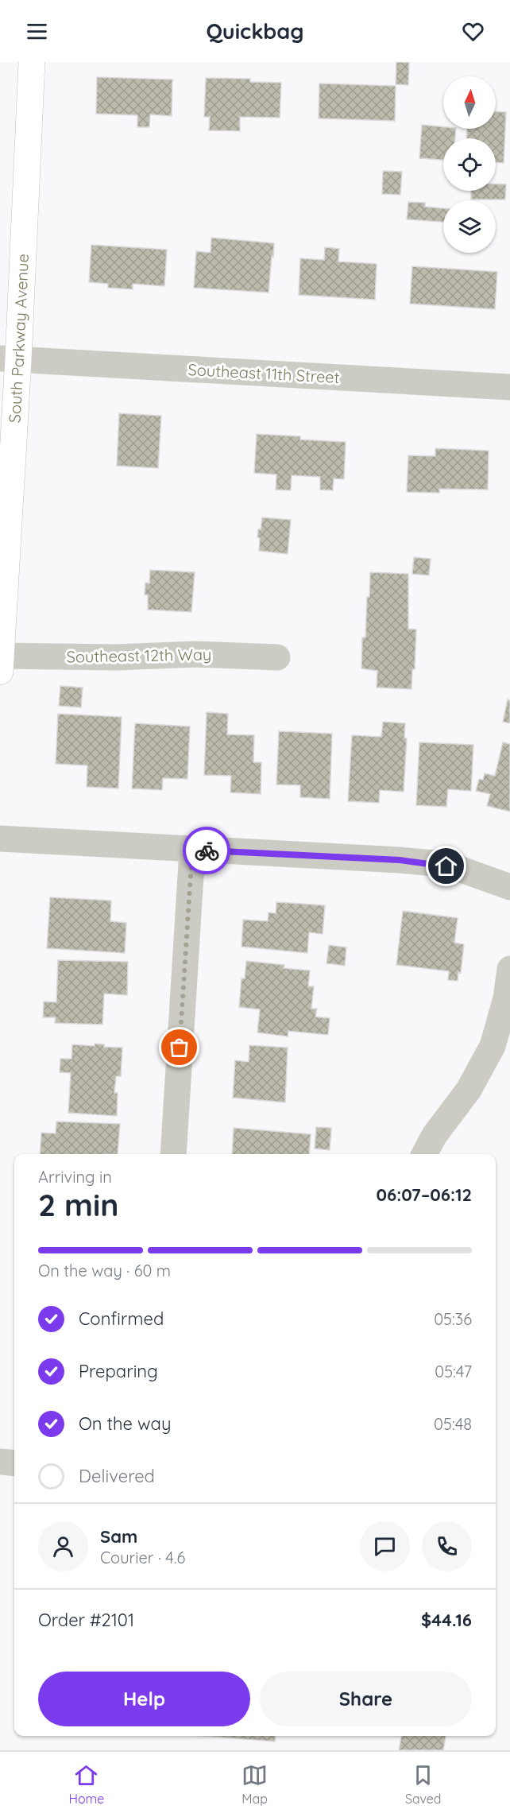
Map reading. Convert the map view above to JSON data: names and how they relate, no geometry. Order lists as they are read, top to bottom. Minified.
{"streets":{"main road":["South Parkway Avenue"],"street":["Southeast 11th Street","Southeast 12th Way"]},"crossings":[["South Parkway Avenue","Southeast 11th Street"],["South Parkway Avenue","Southeast 12th Way"]],"north":"top","page":{"header":"Quickbag","heading":["2 min","Arriving in","06:07–06:12"],"panel":["Sam","Courier · 4.6","Order #2101","$44.16"],"bar":"On the way · 60 m","list":[["Confirmed","05:36"],["Preparing","05:47"],["On the way","05:48"],"Delivered"],"buttons":["Help","Share"],"tabs":["Home","Map","Saved"]}}
